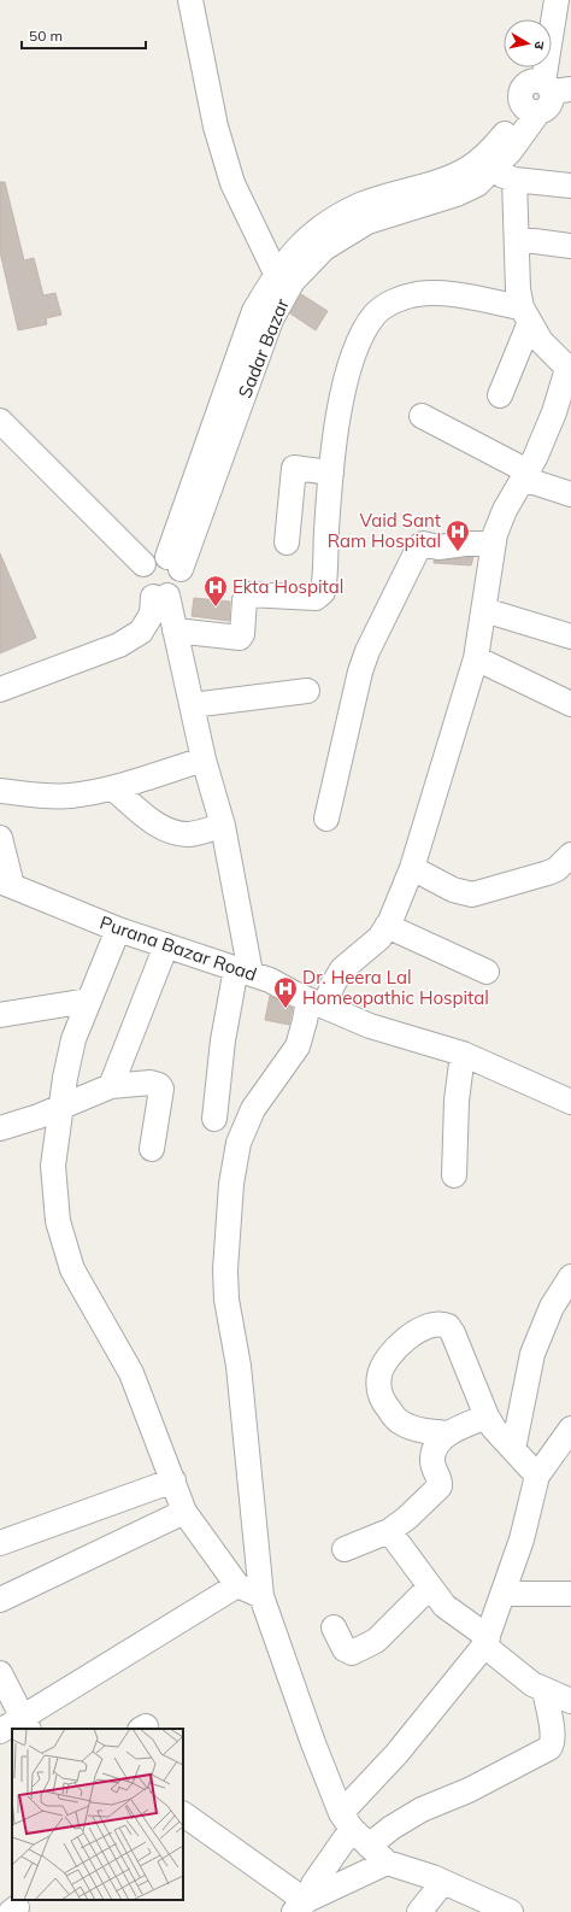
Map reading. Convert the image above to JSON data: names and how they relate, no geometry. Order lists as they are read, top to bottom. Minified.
{"streets":{"street":["Sadar Bazar","Purana Bazar Road"]},"places":{"hospital":["Vaid Sant Ram Hospital","Ekta Hospital","Dr. Heera Lal Homeopathic Hospital"]},"scale_bar":"50 m","north":"right"}
